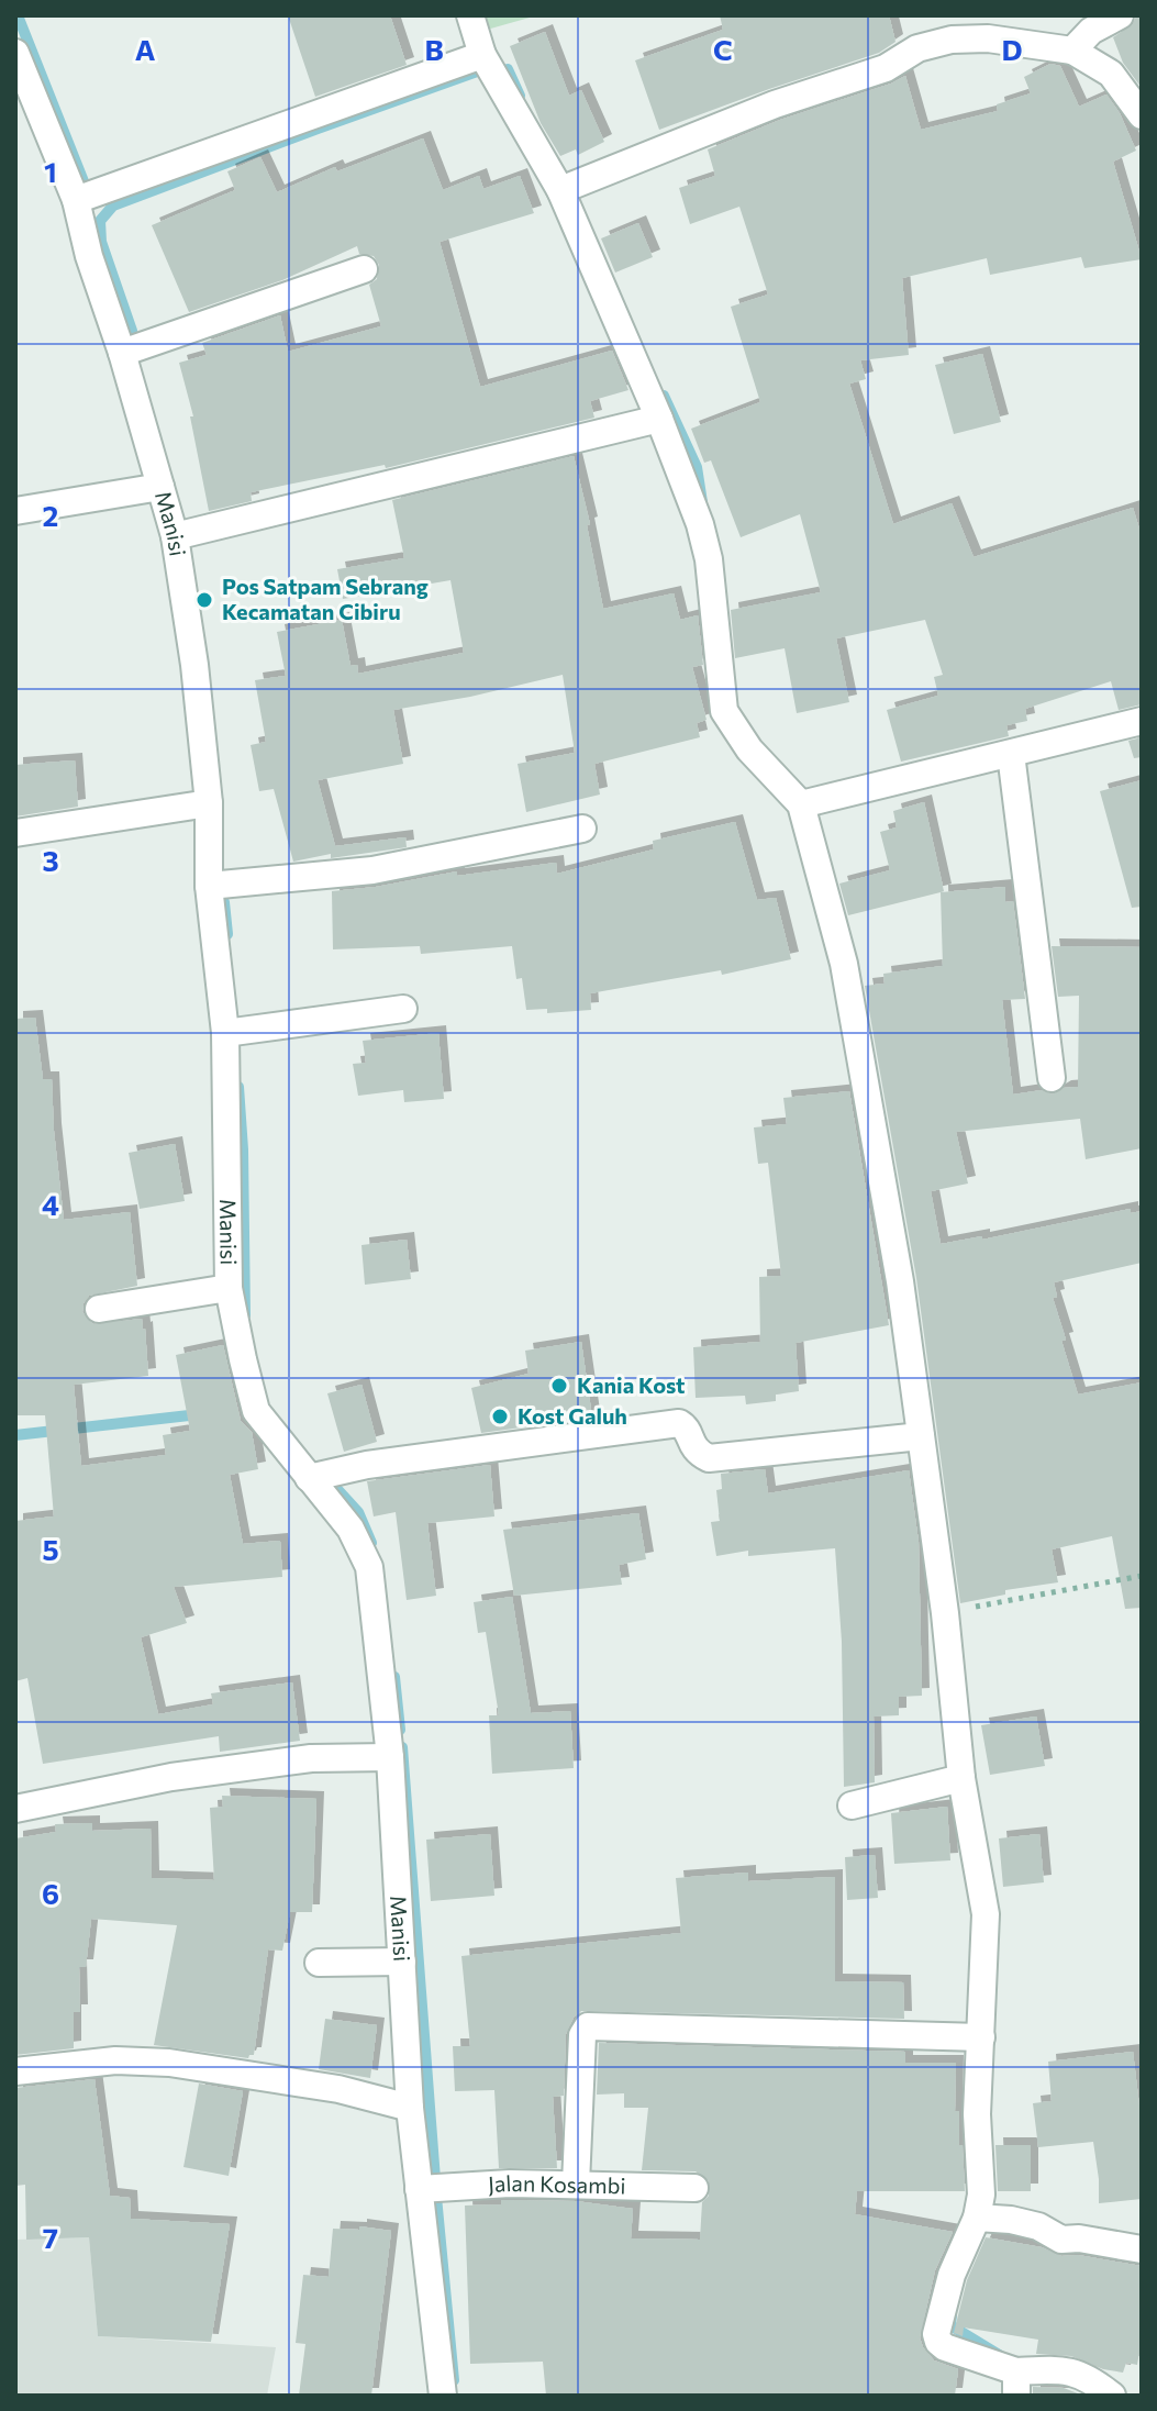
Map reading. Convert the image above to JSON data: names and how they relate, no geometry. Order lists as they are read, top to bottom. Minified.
{"streets":{"street":["Manisi","Jalan Kosambi"]},"crossings":[["Manisi","Jalan Kosambi"]],"places":["Pos Satpam Sebrang Kecamatan Cibiru","Kania Kost","Kost Galuh"],"grid":{"columns":["A","B","C","D"],"rows":["1","2","3","4","5","6","7"]}}
